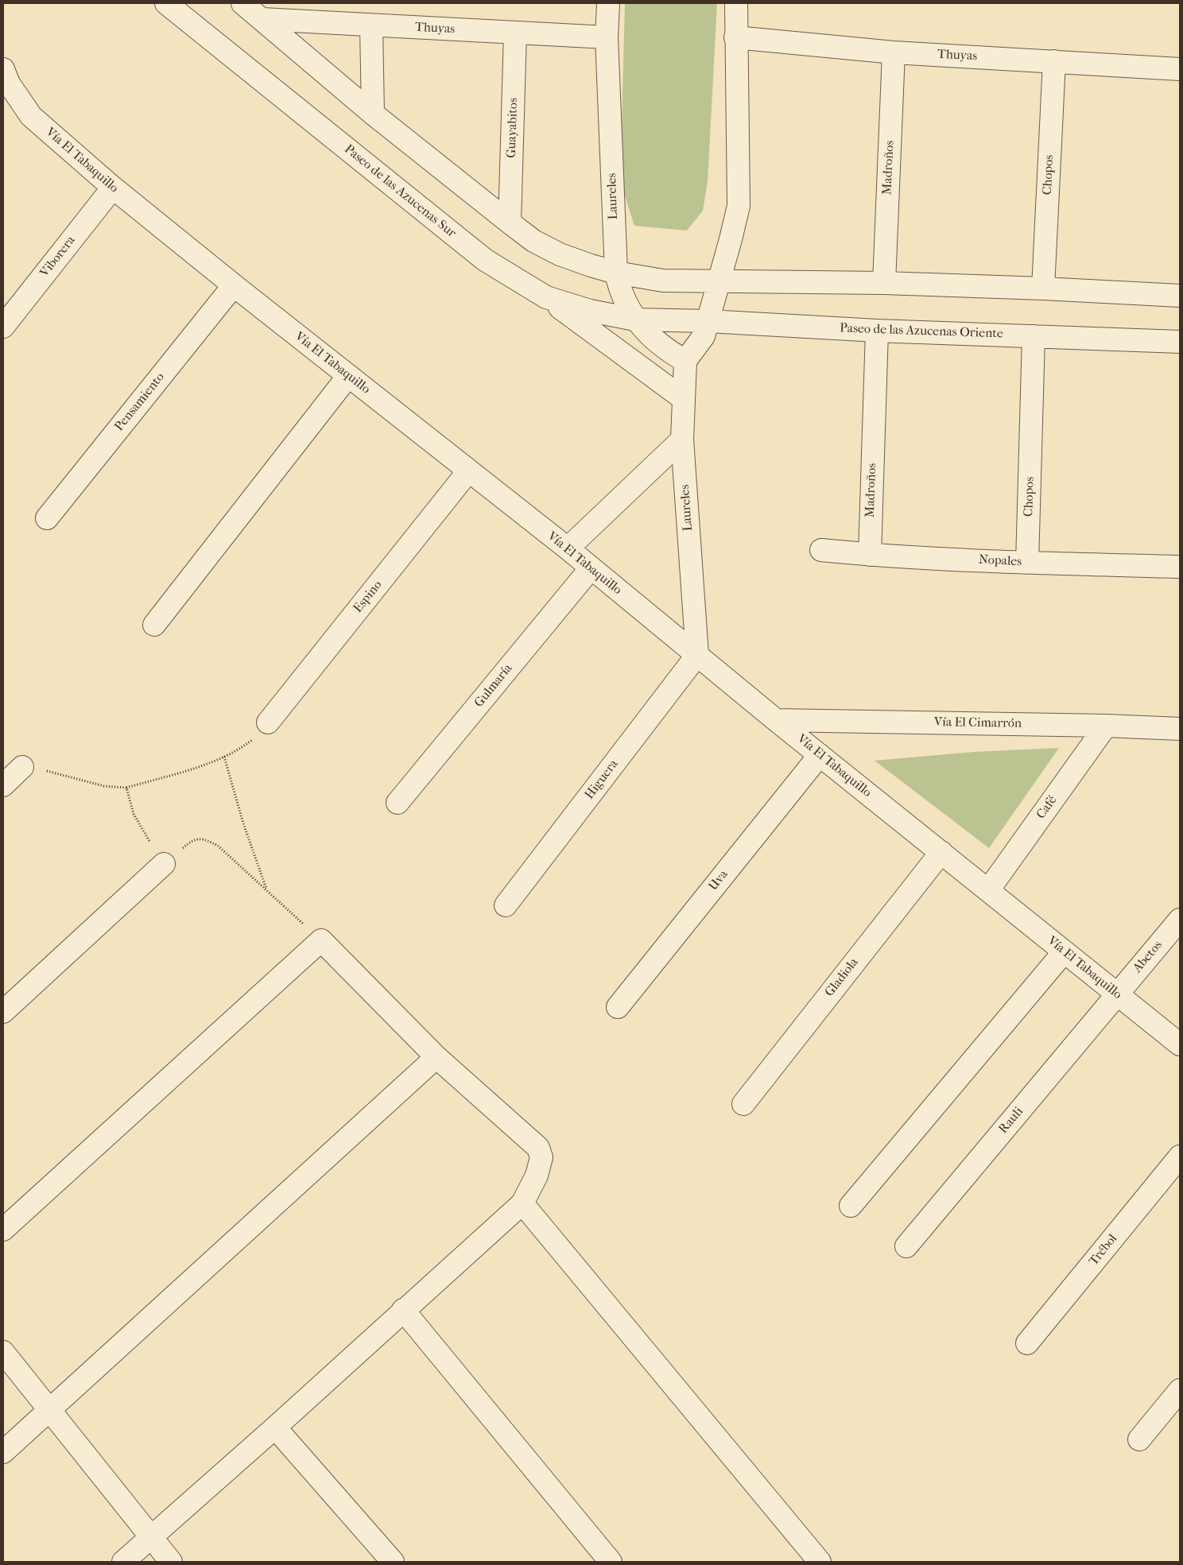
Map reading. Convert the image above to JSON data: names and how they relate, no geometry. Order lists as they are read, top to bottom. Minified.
{"streets":{"street":["Thuyas","Guayabitos","Vía El Tabaquillo","Madroños","Chopos","Paseo de las Azucenas Sur","Laureles","Viborera","Paseo de las Azucenas Oriente","Pensamiento","Nopales","Espino","Gulmaría","Vía El Cimarrón","Higuera","Café","Uva","Abetos","Gladiola","Rauli","Trébol"]},"crossings":[["Thuyas","Guayabitos"],["Thuyas","Madroños"],["Thuyas","Chopos"],["Thuyas","Laureles"],["Vía El Tabaquillo","Laureles"],["Vía El Tabaquillo","Viborera"],["Vía El Tabaquillo","Pensamiento"],["Vía El Tabaquillo","Espino"],["Vía El Tabaquillo","Gulmaría"],["Vía El Tabaquillo","Vía El Cimarrón"],["Vía El Tabaquillo","Higuera"],["Vía El Tabaquillo","Café"],["Vía El Tabaquillo","Uva"],["Vía El Tabaquillo","Abetos"],["Vía El Tabaquillo","Gladiola"],["Vía El Tabaquillo","Rauli"],["Madroños","Paseo de las Azucenas Oriente"],["Madroños","Nopales"],["Chopos","Paseo de las Azucenas Oriente"],["Chopos","Nopales"],["Paseo de las Azucenas Sur","Laureles"],["Paseo de las Azucenas Sur","Paseo de las Azucenas Oriente"],["Laureles","Higuera"],["Vía El Cimarrón","Café"],["Abetos","Rauli"]]}
